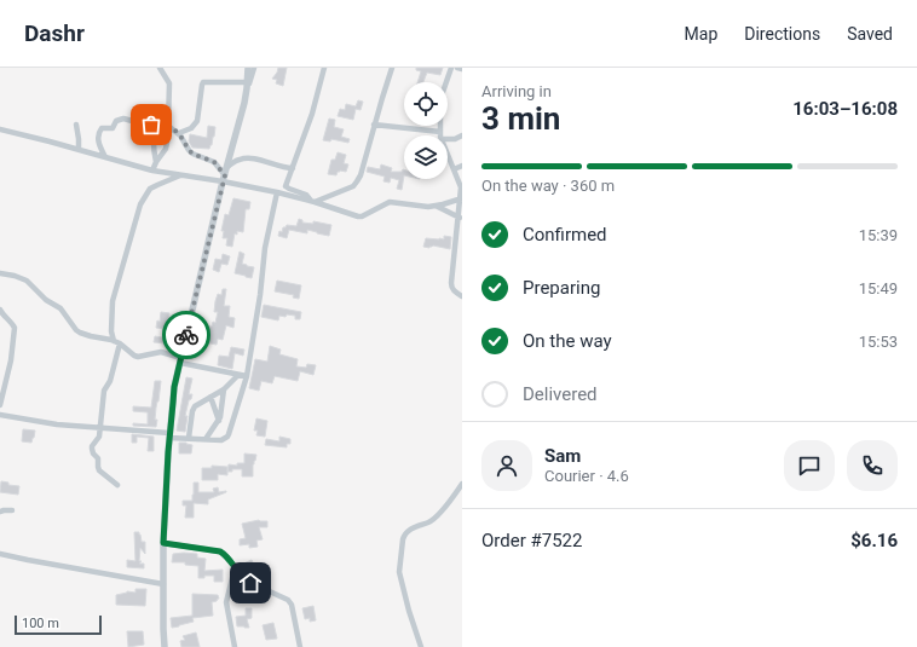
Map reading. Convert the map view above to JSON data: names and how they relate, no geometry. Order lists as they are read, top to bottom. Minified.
{"scale_bar":"100 m","page":{"header":"Dashr","nav":["Map","Directions","Saved"],"heading":["3 min","Arriving in","16:03–16:08"],"panel":["Sam","Courier · 4.6","Order #7522","$6.16"],"bar":"On the way · 360 m","list":[["Confirmed","15:39"],["Preparing","15:49"],["On the way","15:53"],"Delivered"],"scale":"100 m"}}
